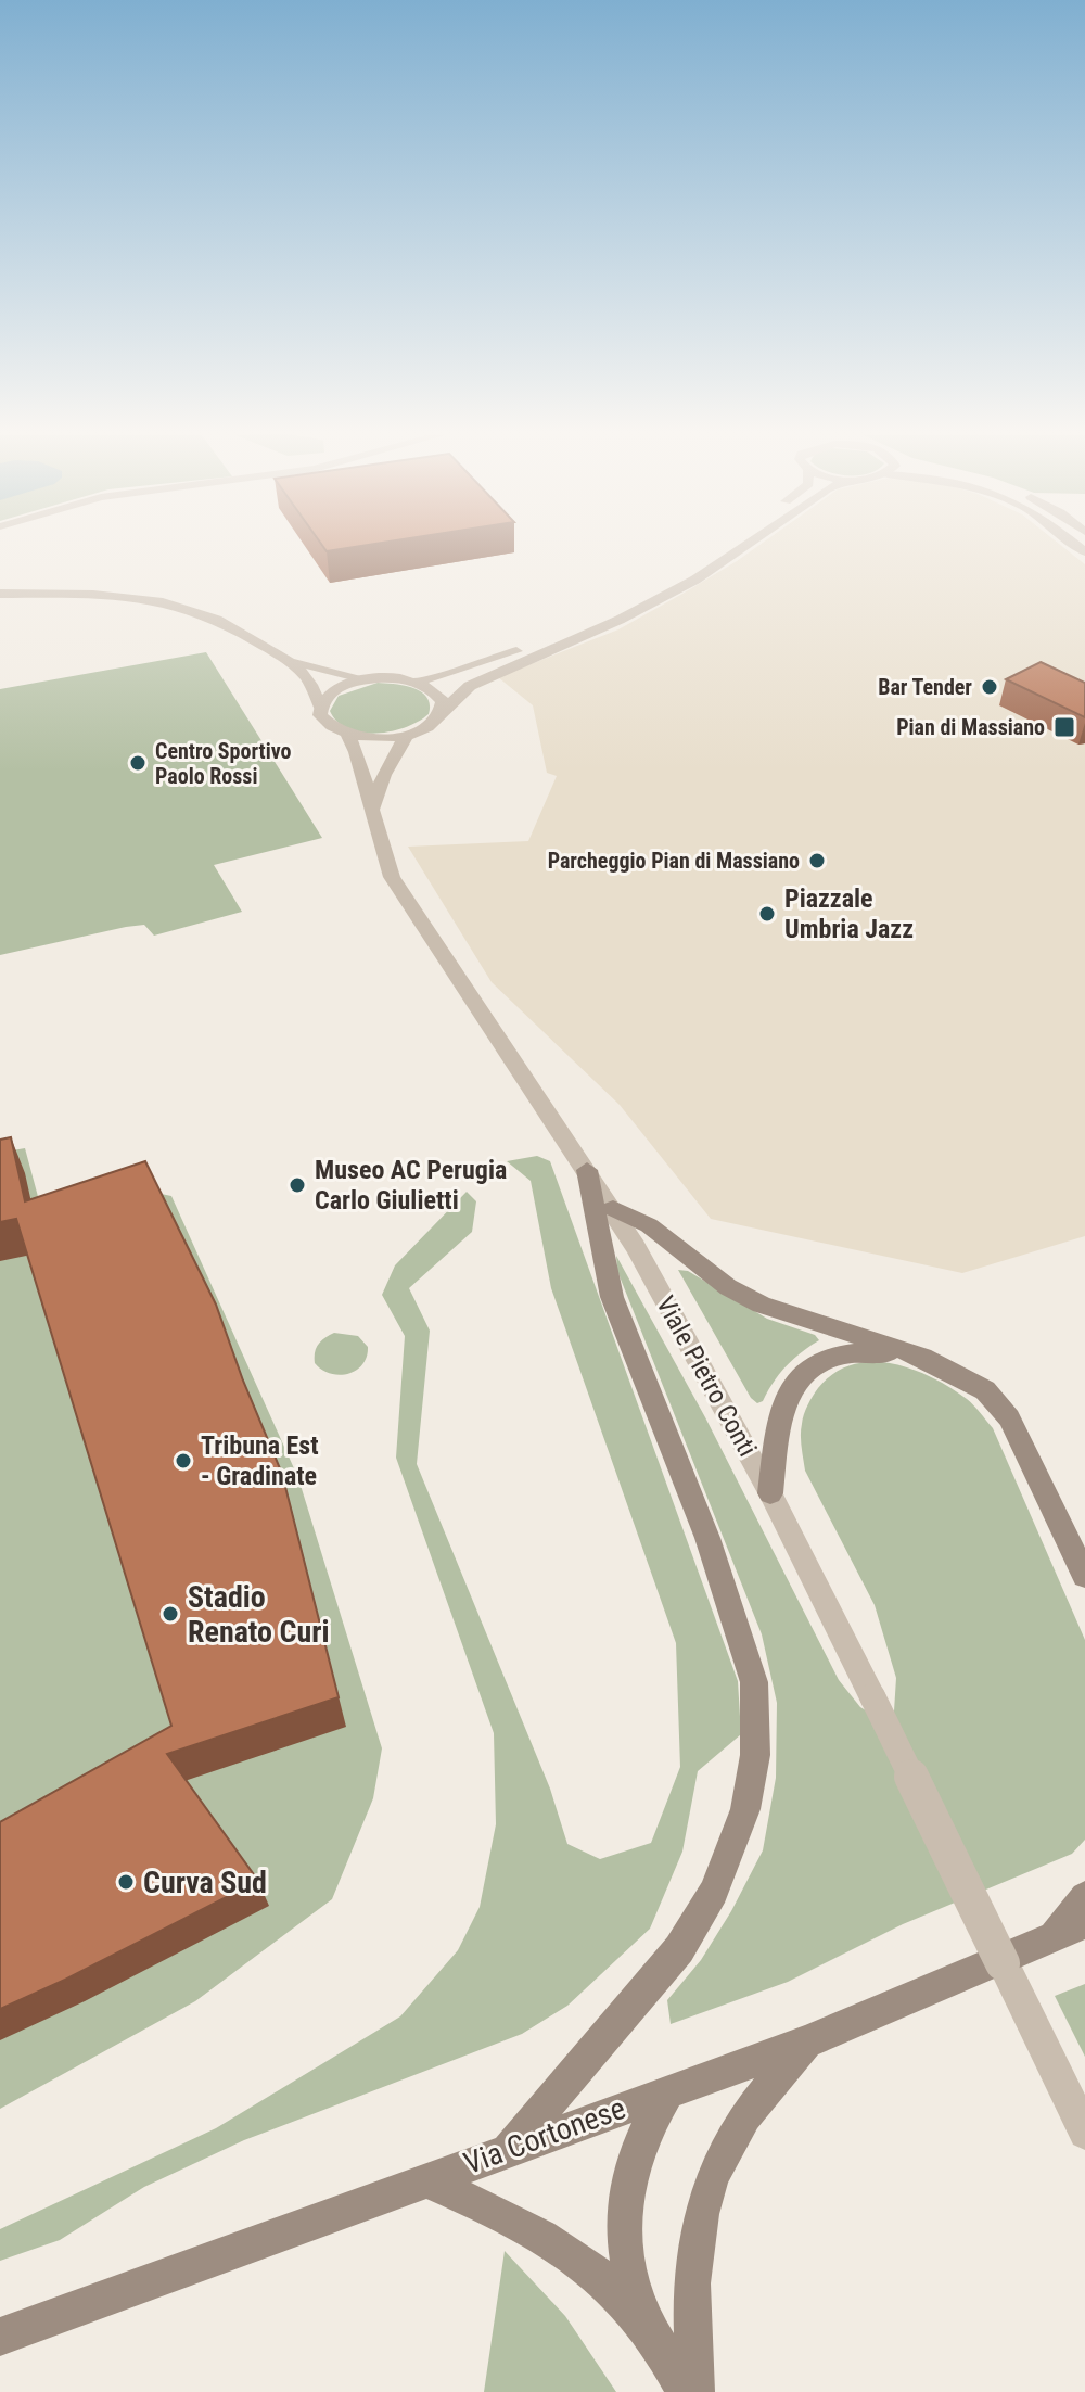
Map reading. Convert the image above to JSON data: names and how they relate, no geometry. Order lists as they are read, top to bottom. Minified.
{"streets":{"main road":["Via Cortonese"],"street":["Viale Pietro Conti"]},"places":{"other":["Bar Tender","Centro Sportivo Paolo Rossi","Parcheggio Pian di Massiano","Piazzale Umbria Jazz","Museo AC Perugia Carlo Giulietti","Tribuna Est - Gradinate","Stadio Renato Curi","Curva Sud"],"transit":["Pian di Massiano"]}}
